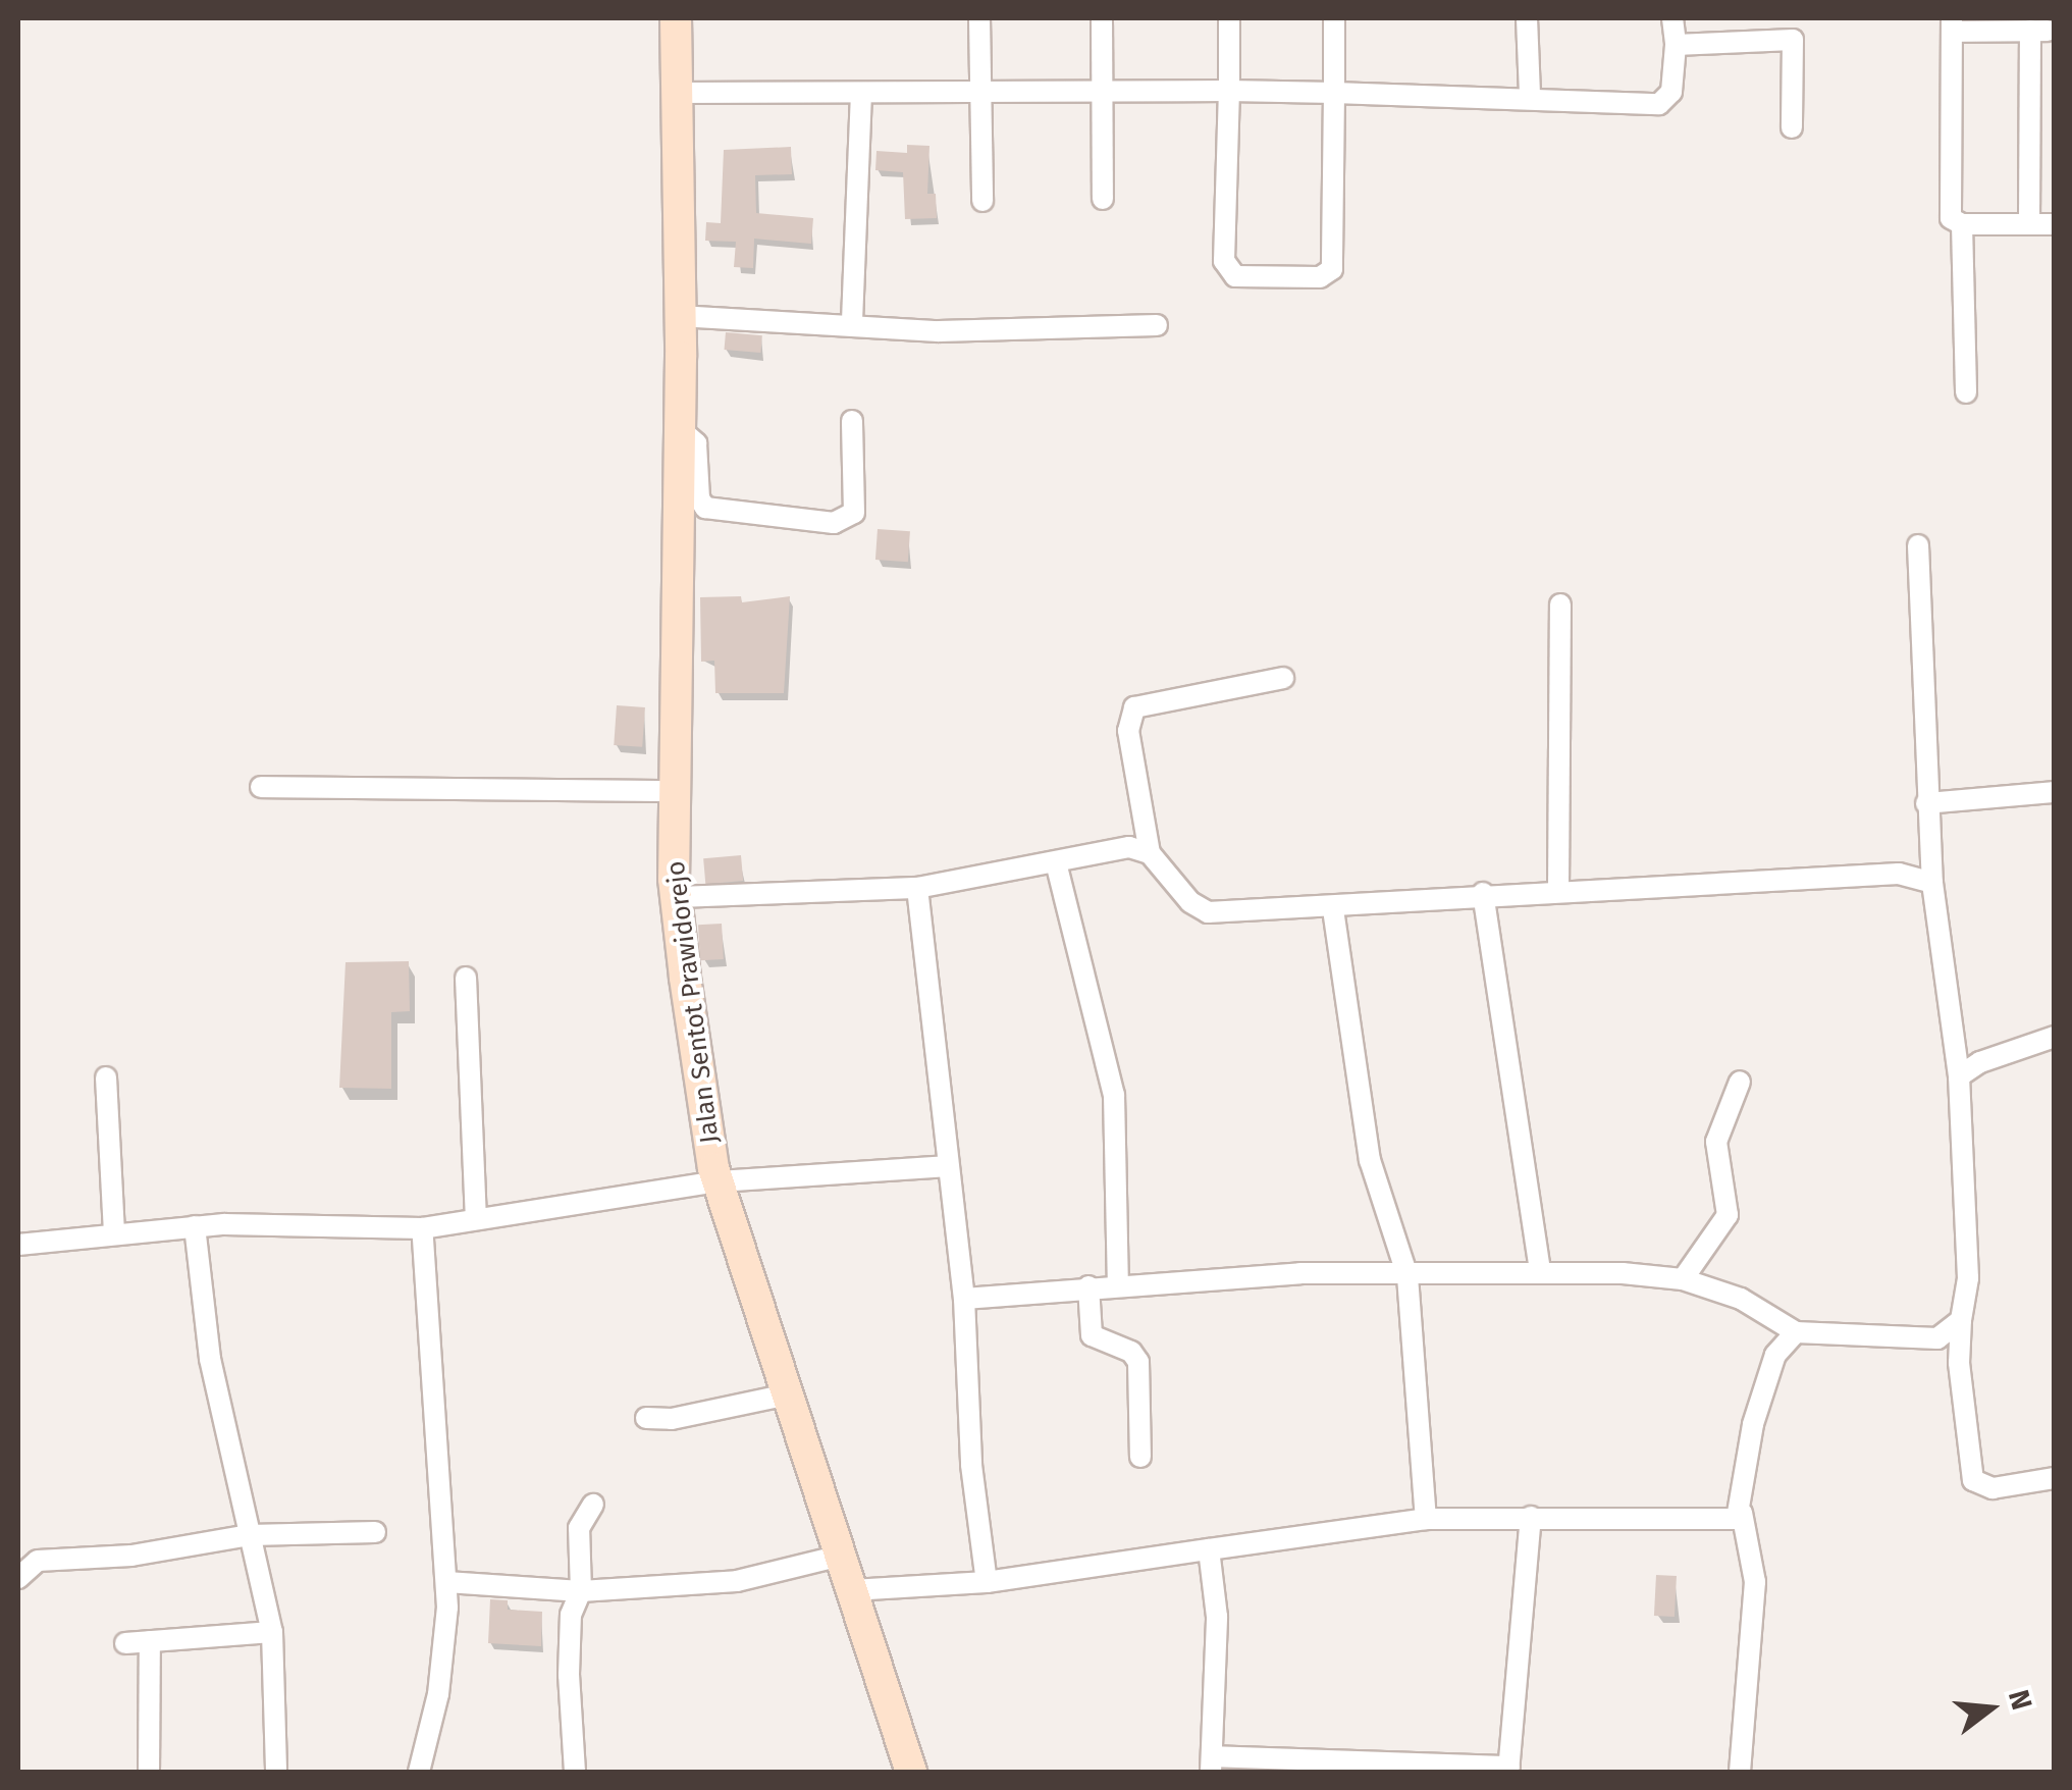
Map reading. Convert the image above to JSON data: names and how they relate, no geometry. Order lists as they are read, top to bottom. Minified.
{"streets":{"main road":["Jalan Sentot Prawidorejo"]},"north":"right"}
